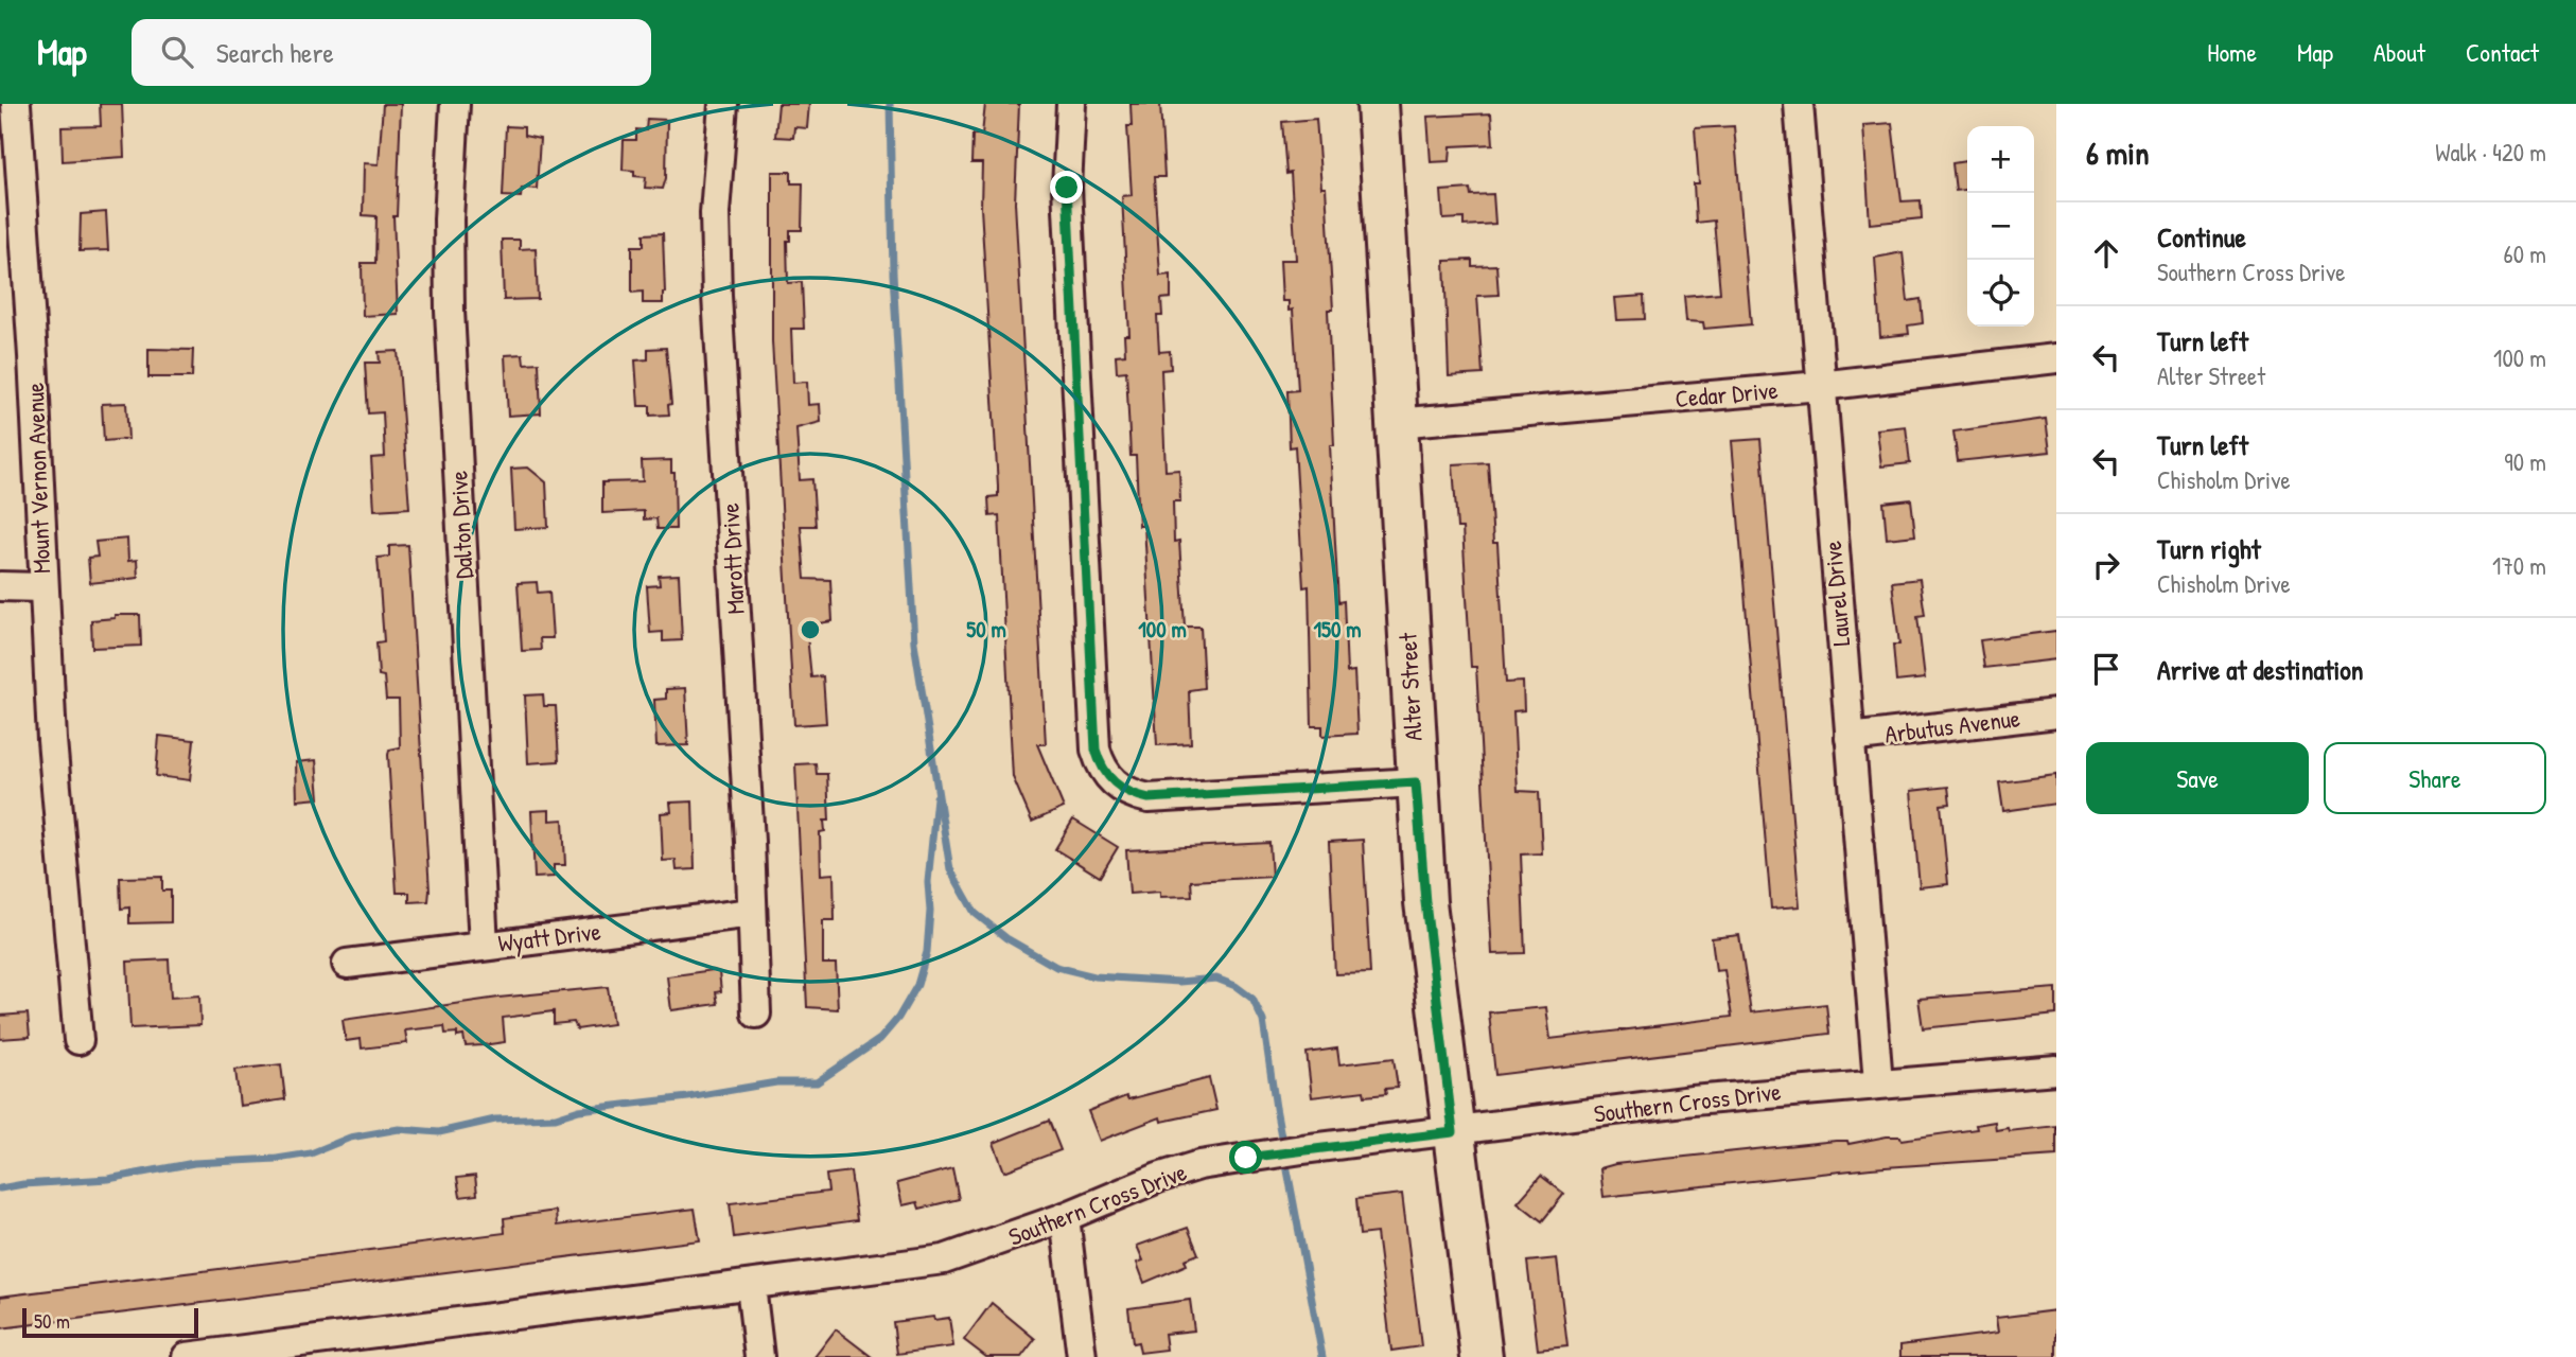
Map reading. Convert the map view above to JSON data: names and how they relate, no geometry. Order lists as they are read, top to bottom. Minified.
{"streets":{"street":["Cedar Drive","Mount Vernon Avenue","Dalton Drive","Marott Drive","Laurel Drive","Alter Street","Arbutus Avenue","Wyatt Drive","Southern Cross Drive"]},"crossings":[["Cedar Drive","Laurel Drive"],["Cedar Drive","Alter Street"],["Dalton Drive","Wyatt Drive"],["Marott Drive","Wyatt Drive"],["Laurel Drive","Arbutus Avenue"],["Laurel Drive","Southern Cross Drive"],["Alter Street","Southern Cross Drive"]],"scale_bar":"50 m","page":{"header":"Map","search":"Search here","nav":["Home","Map","About","Contact"],"heading":["6 min","Walk · 420 m"],"map_buttons":["+","−"],"list":[["Continue","Southern Cross Drive","60 m"],["Turn left","Alter Street","100 m"],["Turn left","Chisholm Drive","90 m"],["Turn right","Chisholm Drive","170 m"],"Arrive at destination"],"buttons":["Save","Share"],"scale":"50 m"},"rings":["50 m","100 m","150 m"]}
